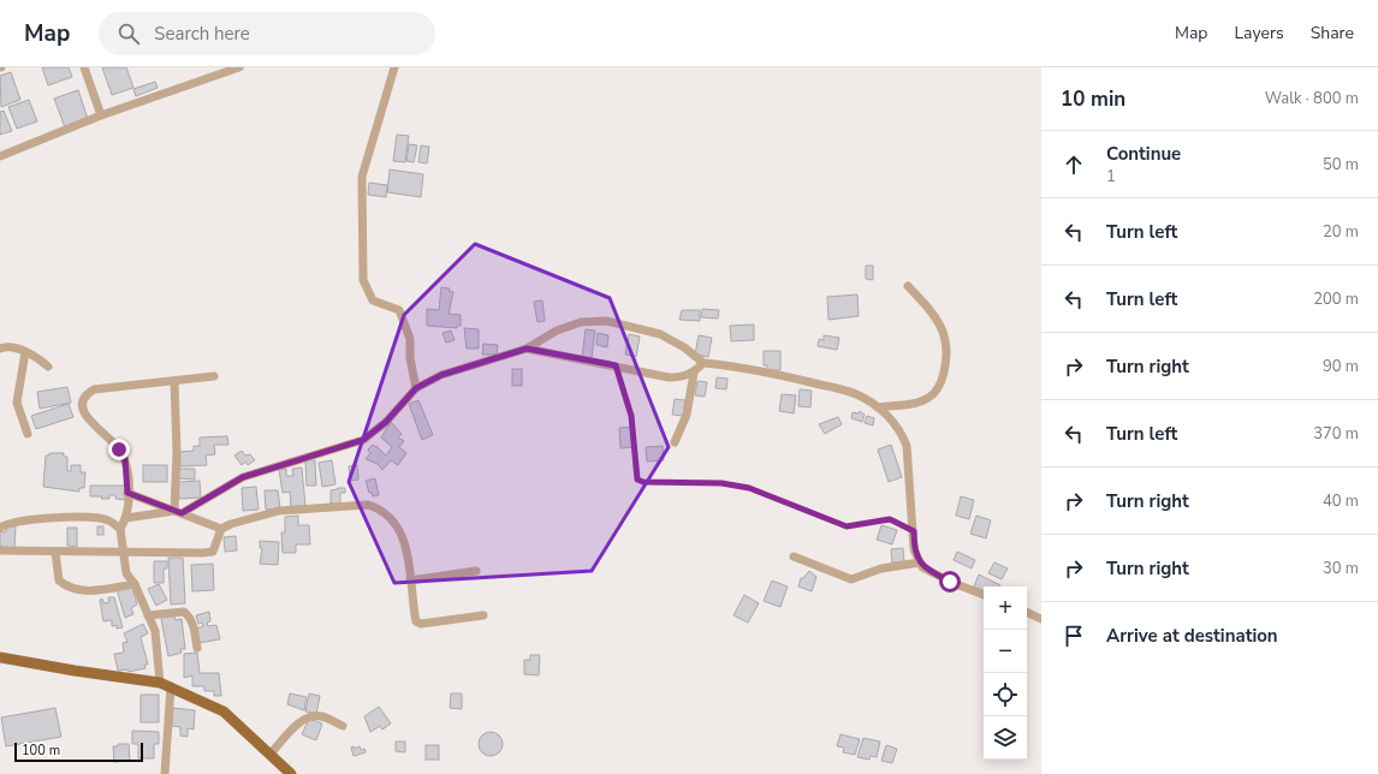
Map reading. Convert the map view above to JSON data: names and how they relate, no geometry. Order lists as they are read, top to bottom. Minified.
{"scale_bar":"100 m","page":{"header":"Map","search":"Search here","nav":["Map","Layers","Share"],"heading":["10 min","Walk · 800 m"],"list":[["Continue","1","50 m"],["Turn left","20 m"],["Turn left","200 m"],["Turn right","90 m"],["Turn left","370 m"],["Turn right","40 m"],["Turn right","30 m"],"Arrive at destination"],"map_buttons":["+","−"],"scale":"100 m"}}
